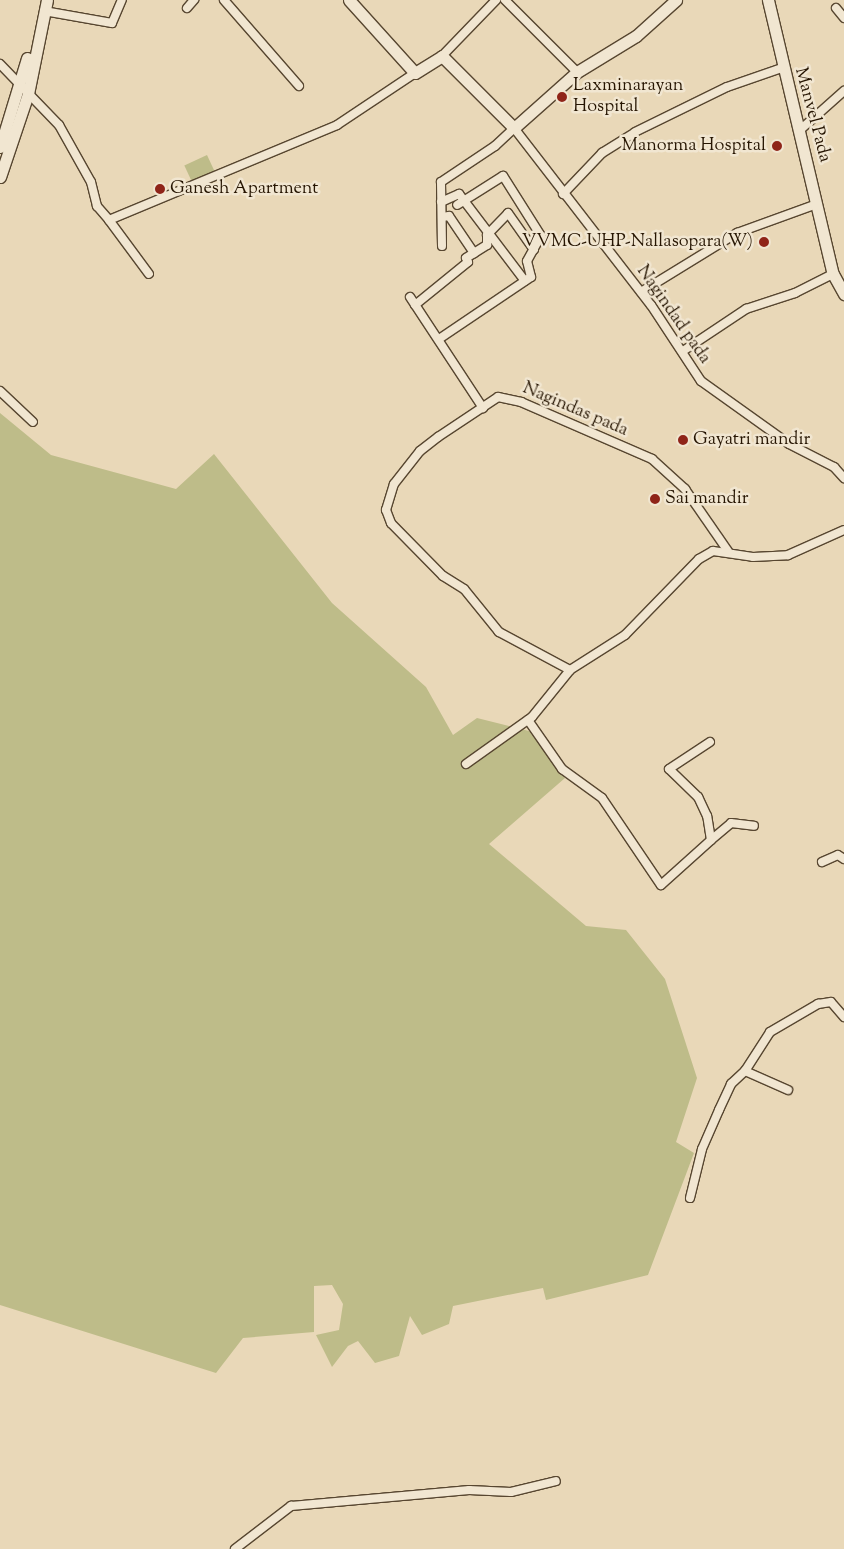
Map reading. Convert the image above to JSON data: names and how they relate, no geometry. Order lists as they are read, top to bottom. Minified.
{"streets":{"main road":["Manvel Pada"],"street":["Nagindad pada","Nagindas pada"]},"places":["Laxminarayan Hospital","Manorma Hospital","Ganesh Apartment","VVMC-UHP-Nallasopara(W)","Gayatri mandir","Sai mandir"]}
